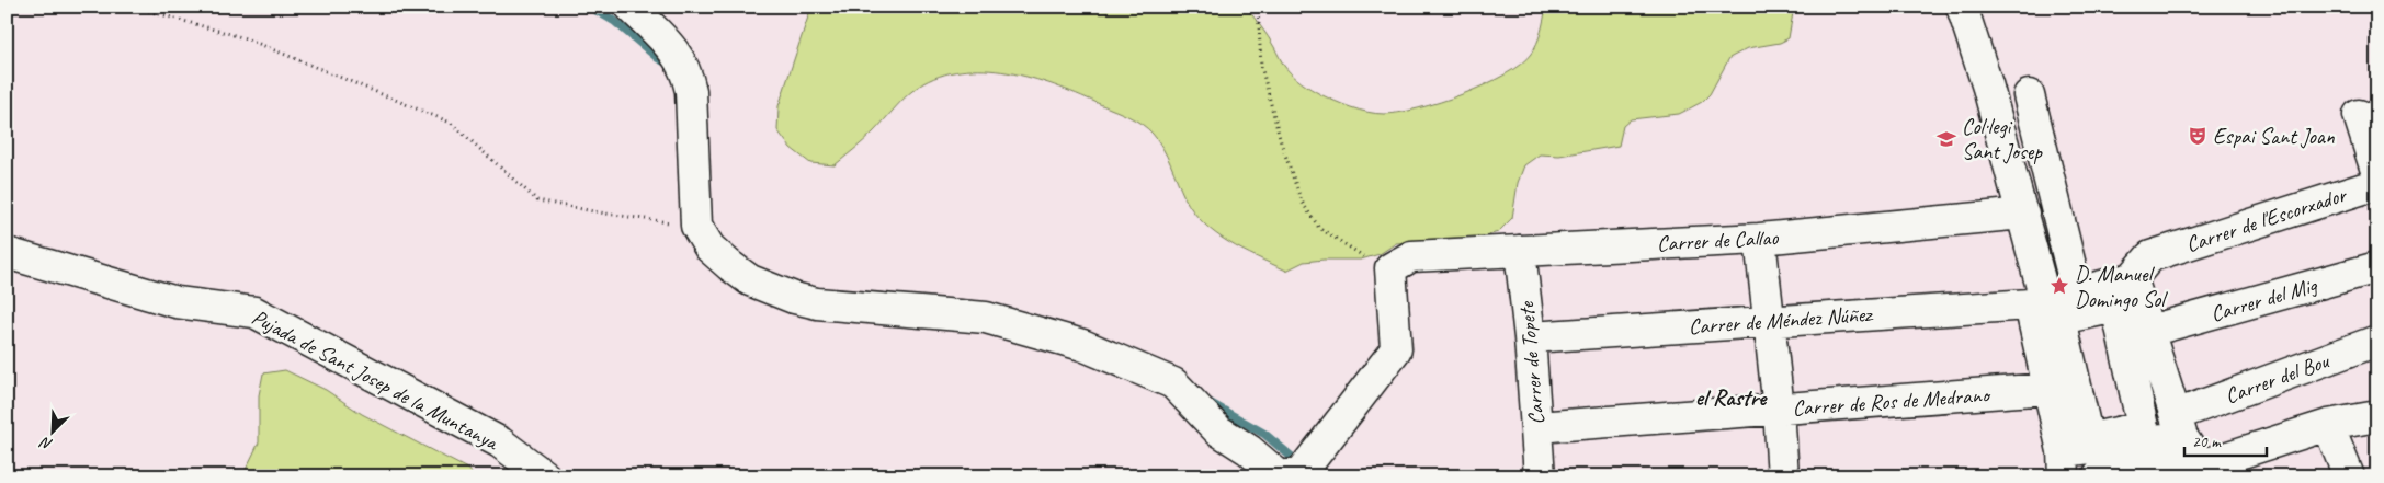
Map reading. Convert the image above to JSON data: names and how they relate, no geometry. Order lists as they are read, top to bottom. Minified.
{"streets":{"street":["Carrer de l'Escorxador","Carrer de Callao","Carrer del Mig","Carrer de Méndez Núñez","Carrer de Topete","Carrer del Bou","Pujada de Sant Josep de la Muntanya","Carrer de Ros de Medrano"]},"crossings":[["Carrer de l'Escorxador","Carrer de Méndez Núñez"],["Carrer de Callao","Carrer de Topete"],["Carrer de Méndez Núñez","Carrer de Topete"],["Carrer de Topete","Carrer de Ros de Medrano"]],"districts":["el Rastre"],"places":{"theatre":["Espai Sant Joan"],"school or university":["Col·legi Sant Josep"],"place":["D. Manuel Domingo Sol"]},"scale_bar":"20 m","north":"bottom left"}
